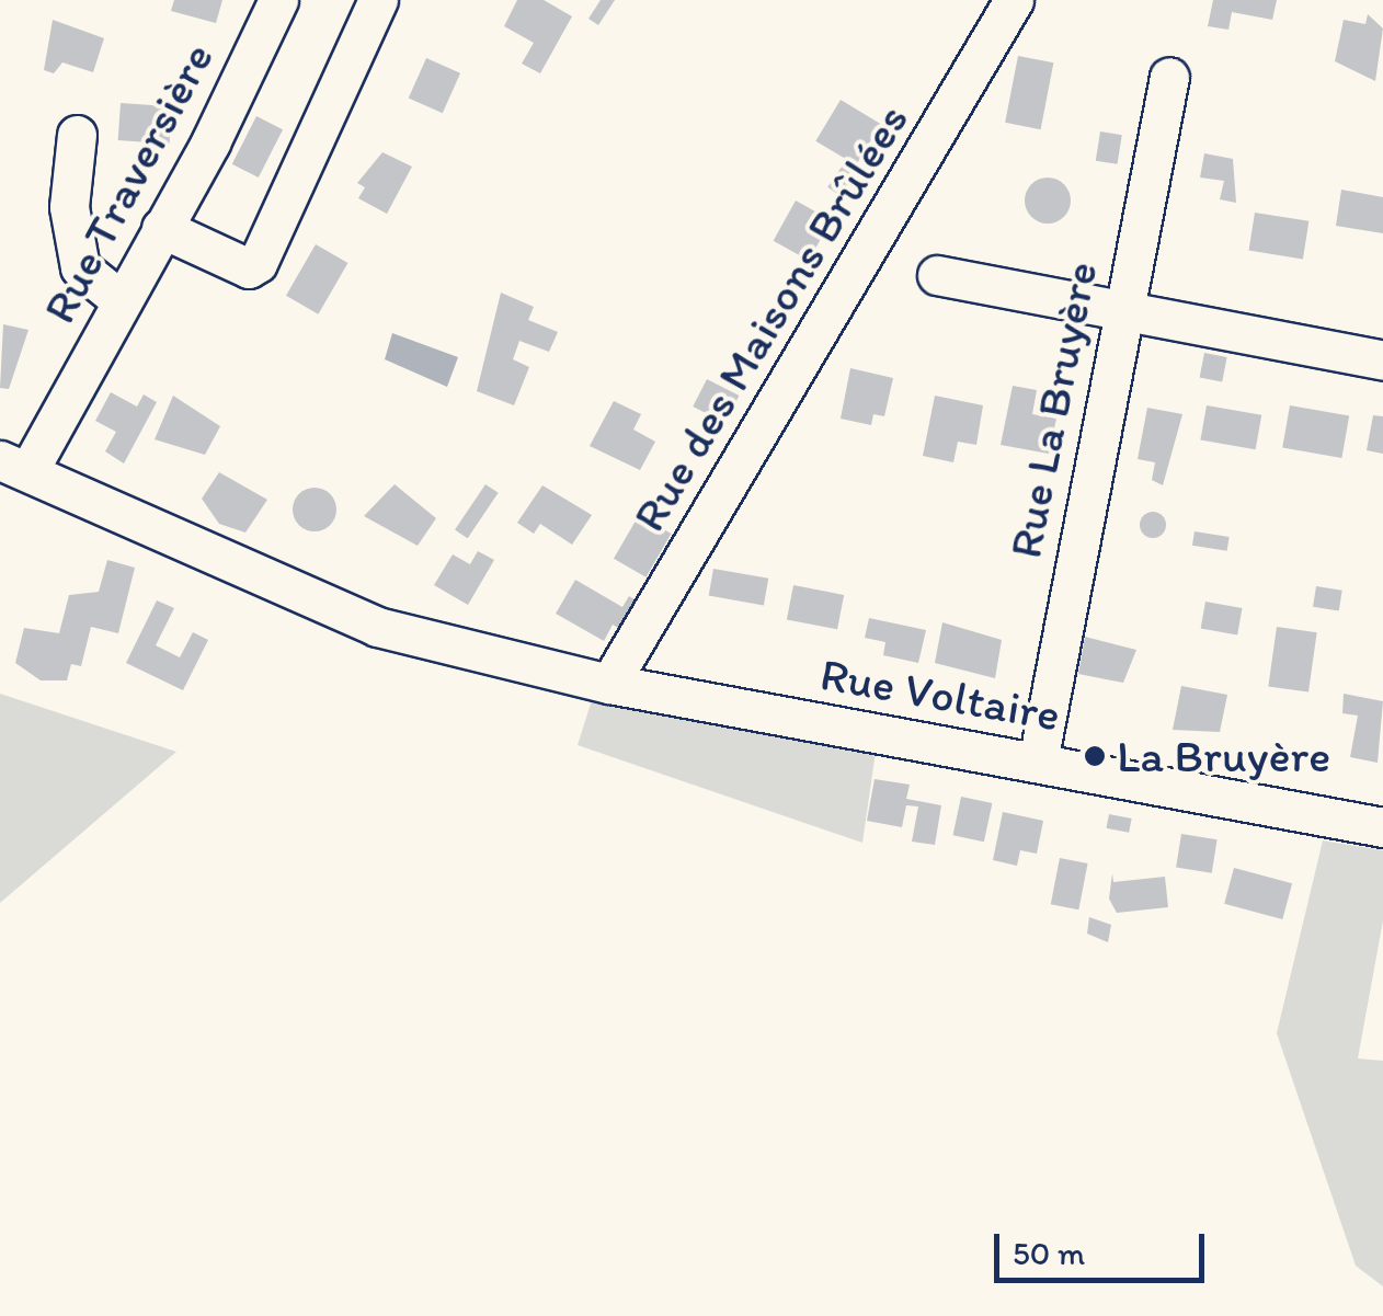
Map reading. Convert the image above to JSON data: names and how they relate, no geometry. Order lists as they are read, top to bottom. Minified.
{"streets":{"street":["Rue Traversière","Rue des Maisons Brûlées","Rue La Bruyère","Rue Voltaire"]},"crossings":[["Rue Traversière","Rue Voltaire"],["Rue des Maisons Brûlées","Rue Voltaire"],["Rue La Bruyère","Rue Voltaire"]],"places":["La Bruyère"],"scale_bar":"50 m"}
